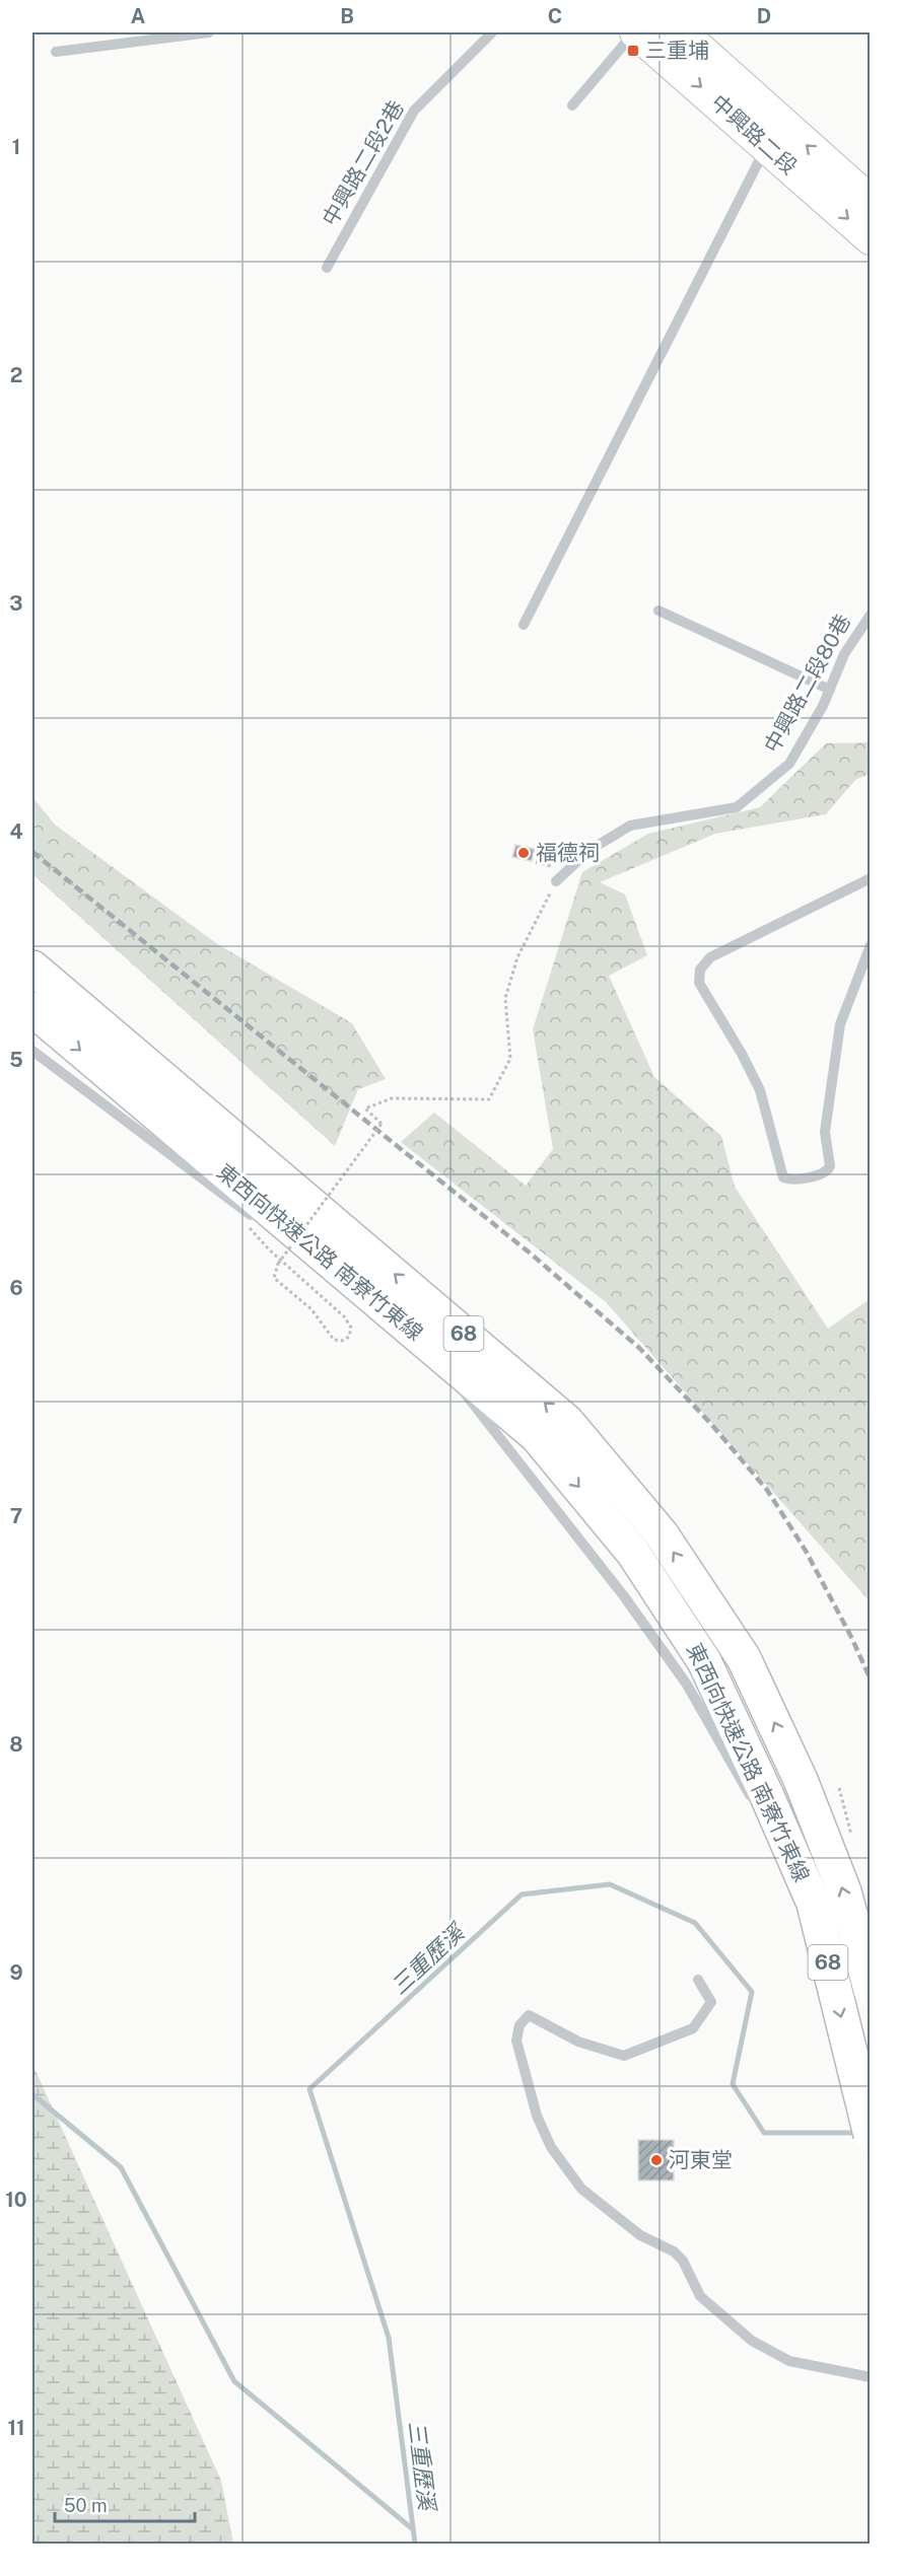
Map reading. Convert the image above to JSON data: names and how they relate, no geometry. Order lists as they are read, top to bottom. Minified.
{"streets":{"highway":["東西向快速公路 南寮竹東線","68"],"main road":["中興路二段"],"lane":["中興路二段2巷","中興路二段80巷"]},"water":["三重歷溪"],"places":{"transit":["三重埔"],"other":["福德祠","河東堂"]},"scale_bar":"50 m","grid":{"columns":["A","B","C","D"],"rows":["1","2","3","4","5","6","7","8","9","10","11"]}}
